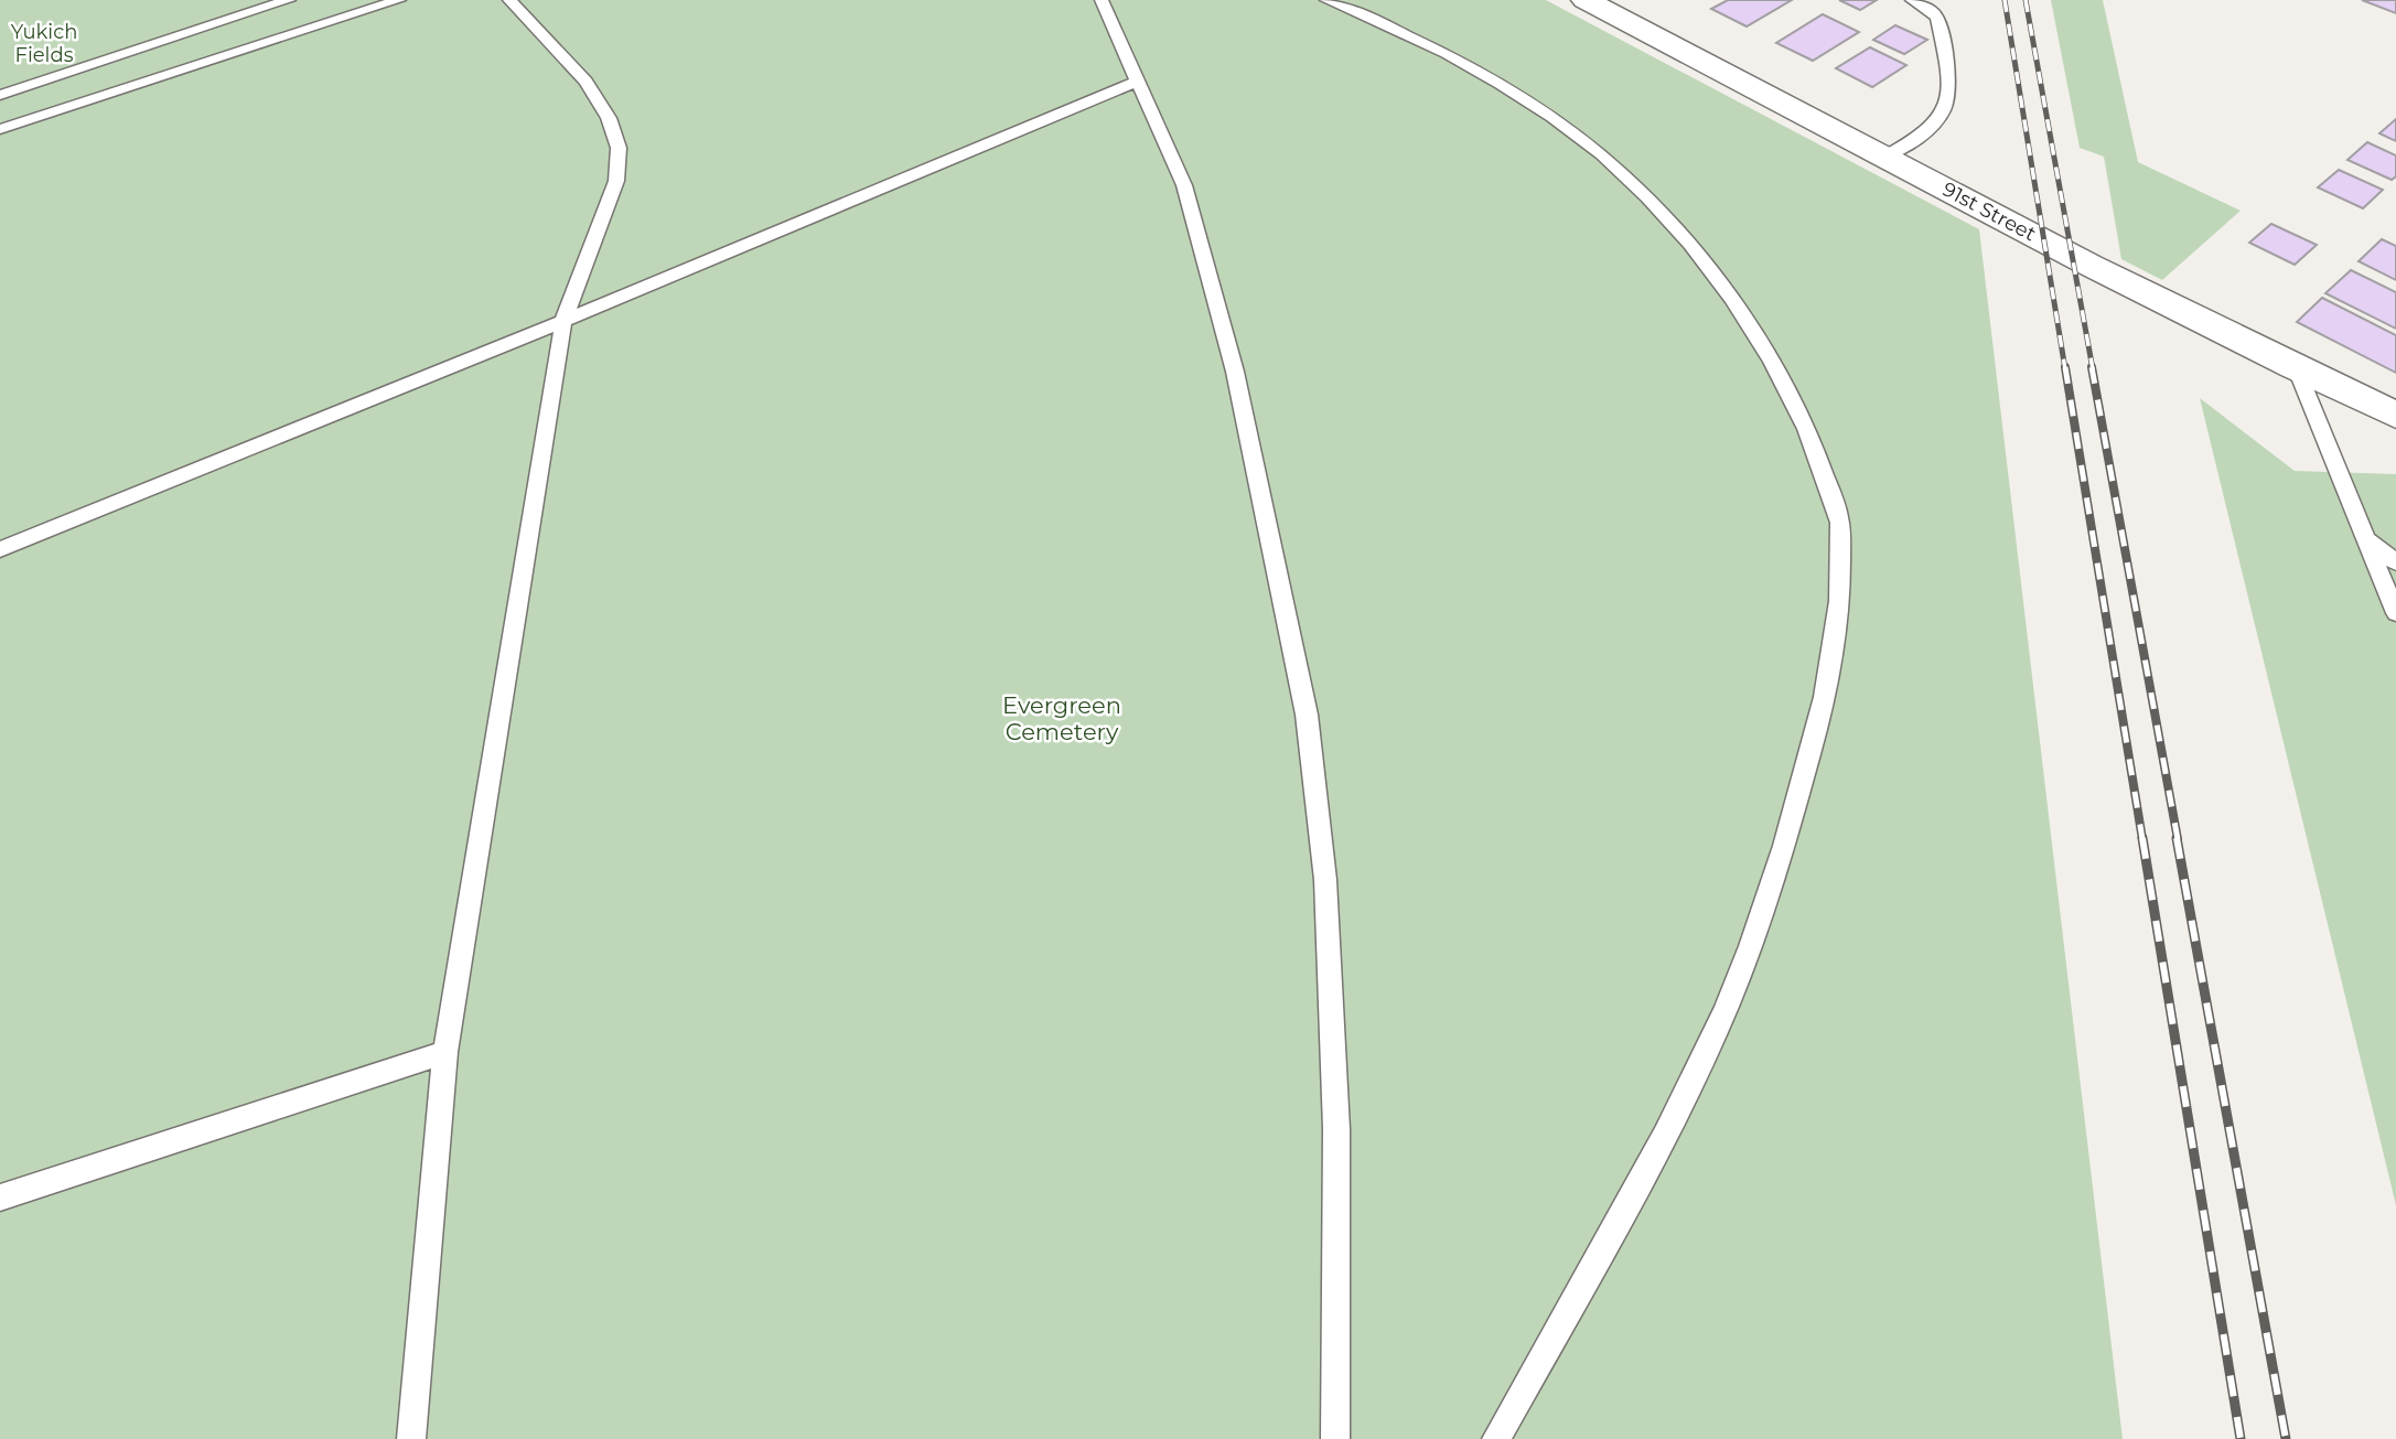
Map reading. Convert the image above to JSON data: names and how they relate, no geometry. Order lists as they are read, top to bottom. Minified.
{"streets":{"street":["91st Street"]},"parks":["Yukich Fields","Evergreen Cemetery"]}
